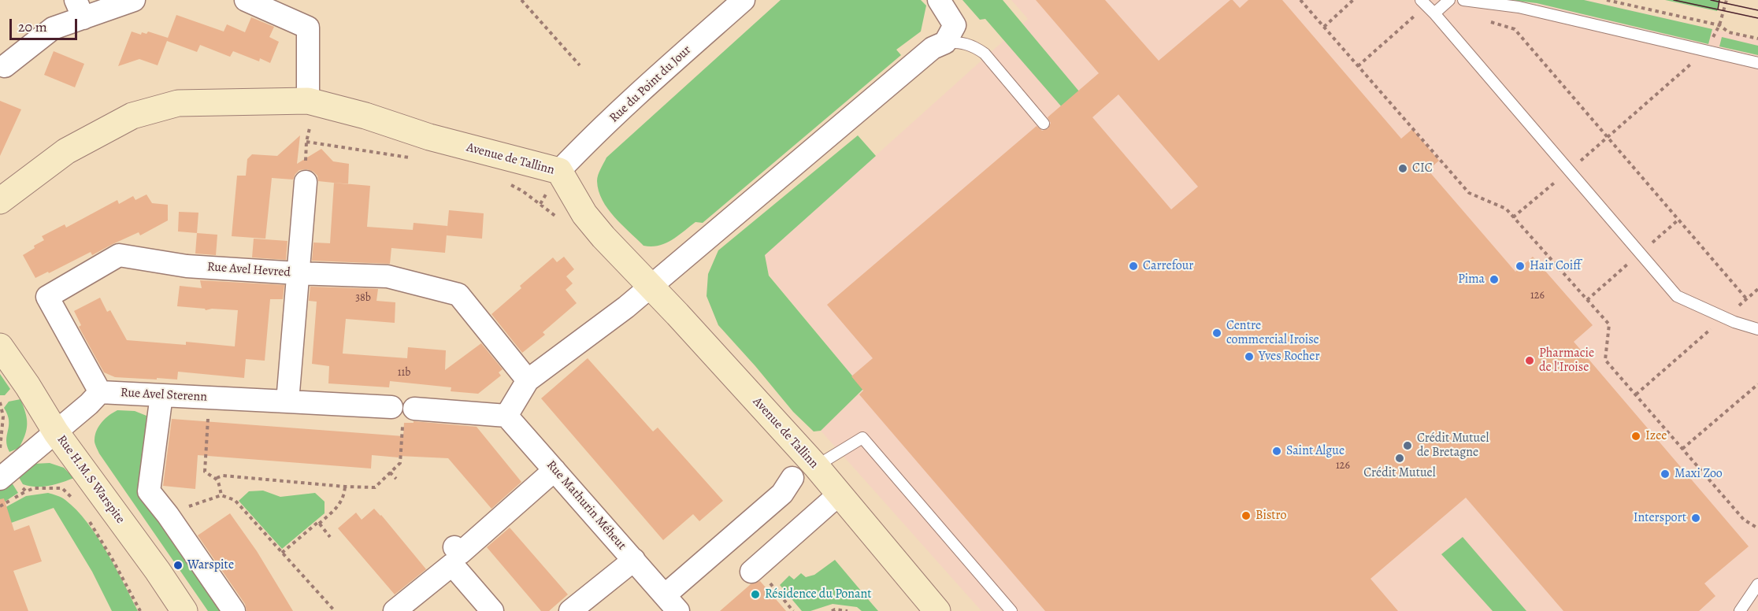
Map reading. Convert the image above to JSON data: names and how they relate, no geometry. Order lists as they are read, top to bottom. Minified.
{"streets":{"street":["Rue du Point du Jour","Avenue de Tallinn","Rue Avel Hevred","Rue Avel Sterenn","Rue H.M.S Warspite","Rue Mathurin Méheut"]},"crossings":[["Rue du Point du Jour","Avenue de Tallinn"],["Rue Avel Hevred","Rue Avel Sterenn"]],"places":["CIC","Carrefour","Hair Coiff","Pima","Centre commercial Iroise","Yves Rocher","Pharmacie de l'Iroise","Izee","Crédit Mutuel de Bretagne","Saint Algue","Crédit Mutuel","Maxi Zoo","Bistro","Intersport","Warspite","Résidence du Ponant"],"house_numbers":["126","38b","11b","126"],"scale_bar":"20 m"}
